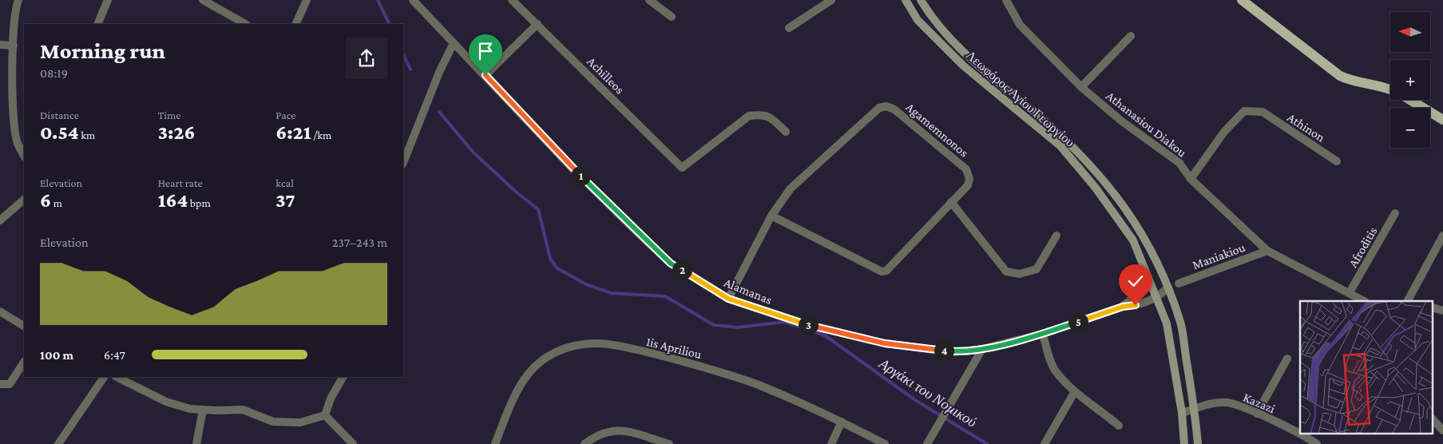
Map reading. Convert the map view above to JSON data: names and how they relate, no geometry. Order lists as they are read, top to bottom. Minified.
{"streets":{"main road":["Λεωφόρος Αγίου Γεωργίου"],"street":["Achilleos","Athanasiou Diakou","Athinon","Agamemnonos","Afroditis","Maniakiou","Alamanas","1is Apriliou","Kazazi"]},"crossings":[["Λεωφόρος Αγίου Γεωργίου","Alamanas"],["Λεωφόρος Αγίου Γεωργίου","Kazazi"],["Athanasiou Diakou","Athinon"],["Athanasiou Diakou","Afroditis"],["Athanasiou Diakou","Maniakiou"],["Agamemnonos","Alamanas"]],"water":["Αργάκι του Νομικού"],"north":"left","page":{"map_buttons":["+","−"],"heading":["Morning run","08:19"],"stats":[["Distance","0.54 km"],["Time","3:26"],["Pace","6:21 /km"],["Elevation","6 m"],["Heart rate","164 bpm"],["kcal","37"]],"pins":["1","2","5","3","4"],"chart":["Elevation","237–243 m"],"list":[{"name":"100 m","note":"6:47"}]}}
